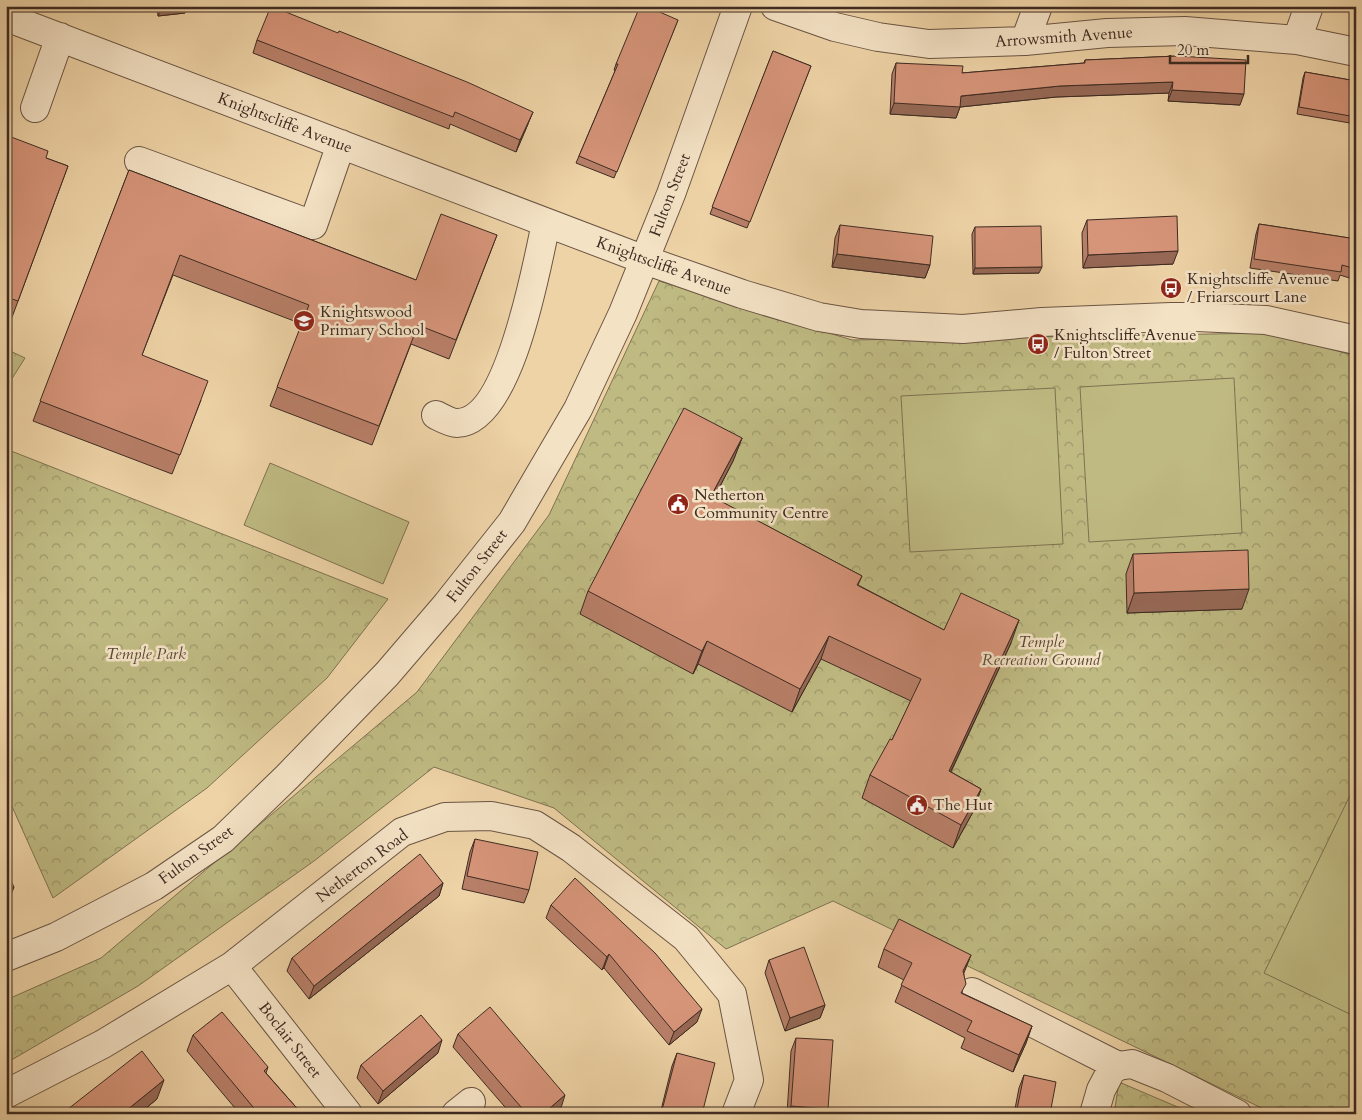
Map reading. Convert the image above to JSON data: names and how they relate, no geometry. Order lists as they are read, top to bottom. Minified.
{"streets":{"street":["Arrowsmith Avenue","Knightscliffe Avenue","Fulton Street","Netherton Road","Boclair Street"]},"crossings":[["Knightscliffe Avenue","Fulton Street"],["Netherton Road","Boclair Street"]],"parks":["Temple Recreation Ground","Temple Park"],"places":{"bus stop":["Knightscliffe Avenue / Friarscourt Lane","Knightscliffe Avenue / Fulton Street"],"school or university":["Knightswood Primary School"],"public building":["Netherton Community Centre","The Hut"]},"scale_bar":"20 m"}
